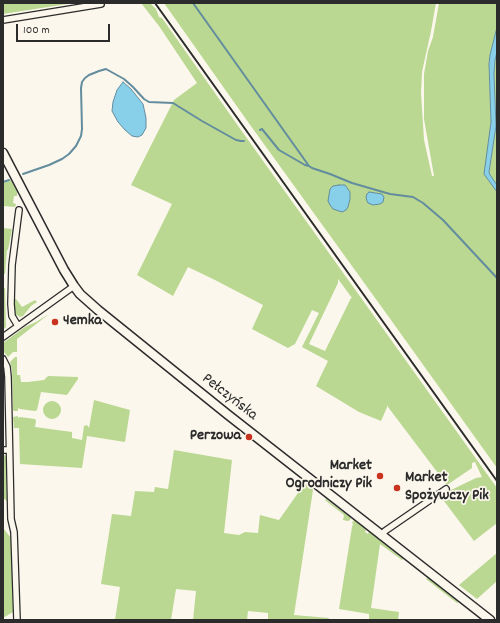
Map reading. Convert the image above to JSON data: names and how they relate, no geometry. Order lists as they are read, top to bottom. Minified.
{"streets":{"main road":["Pełczyńska"]},"places":["4emka","Perzowa","Market Ogrodniczy Pik","Market Spożywczy Pik"],"scale_bar":"100 m"}
